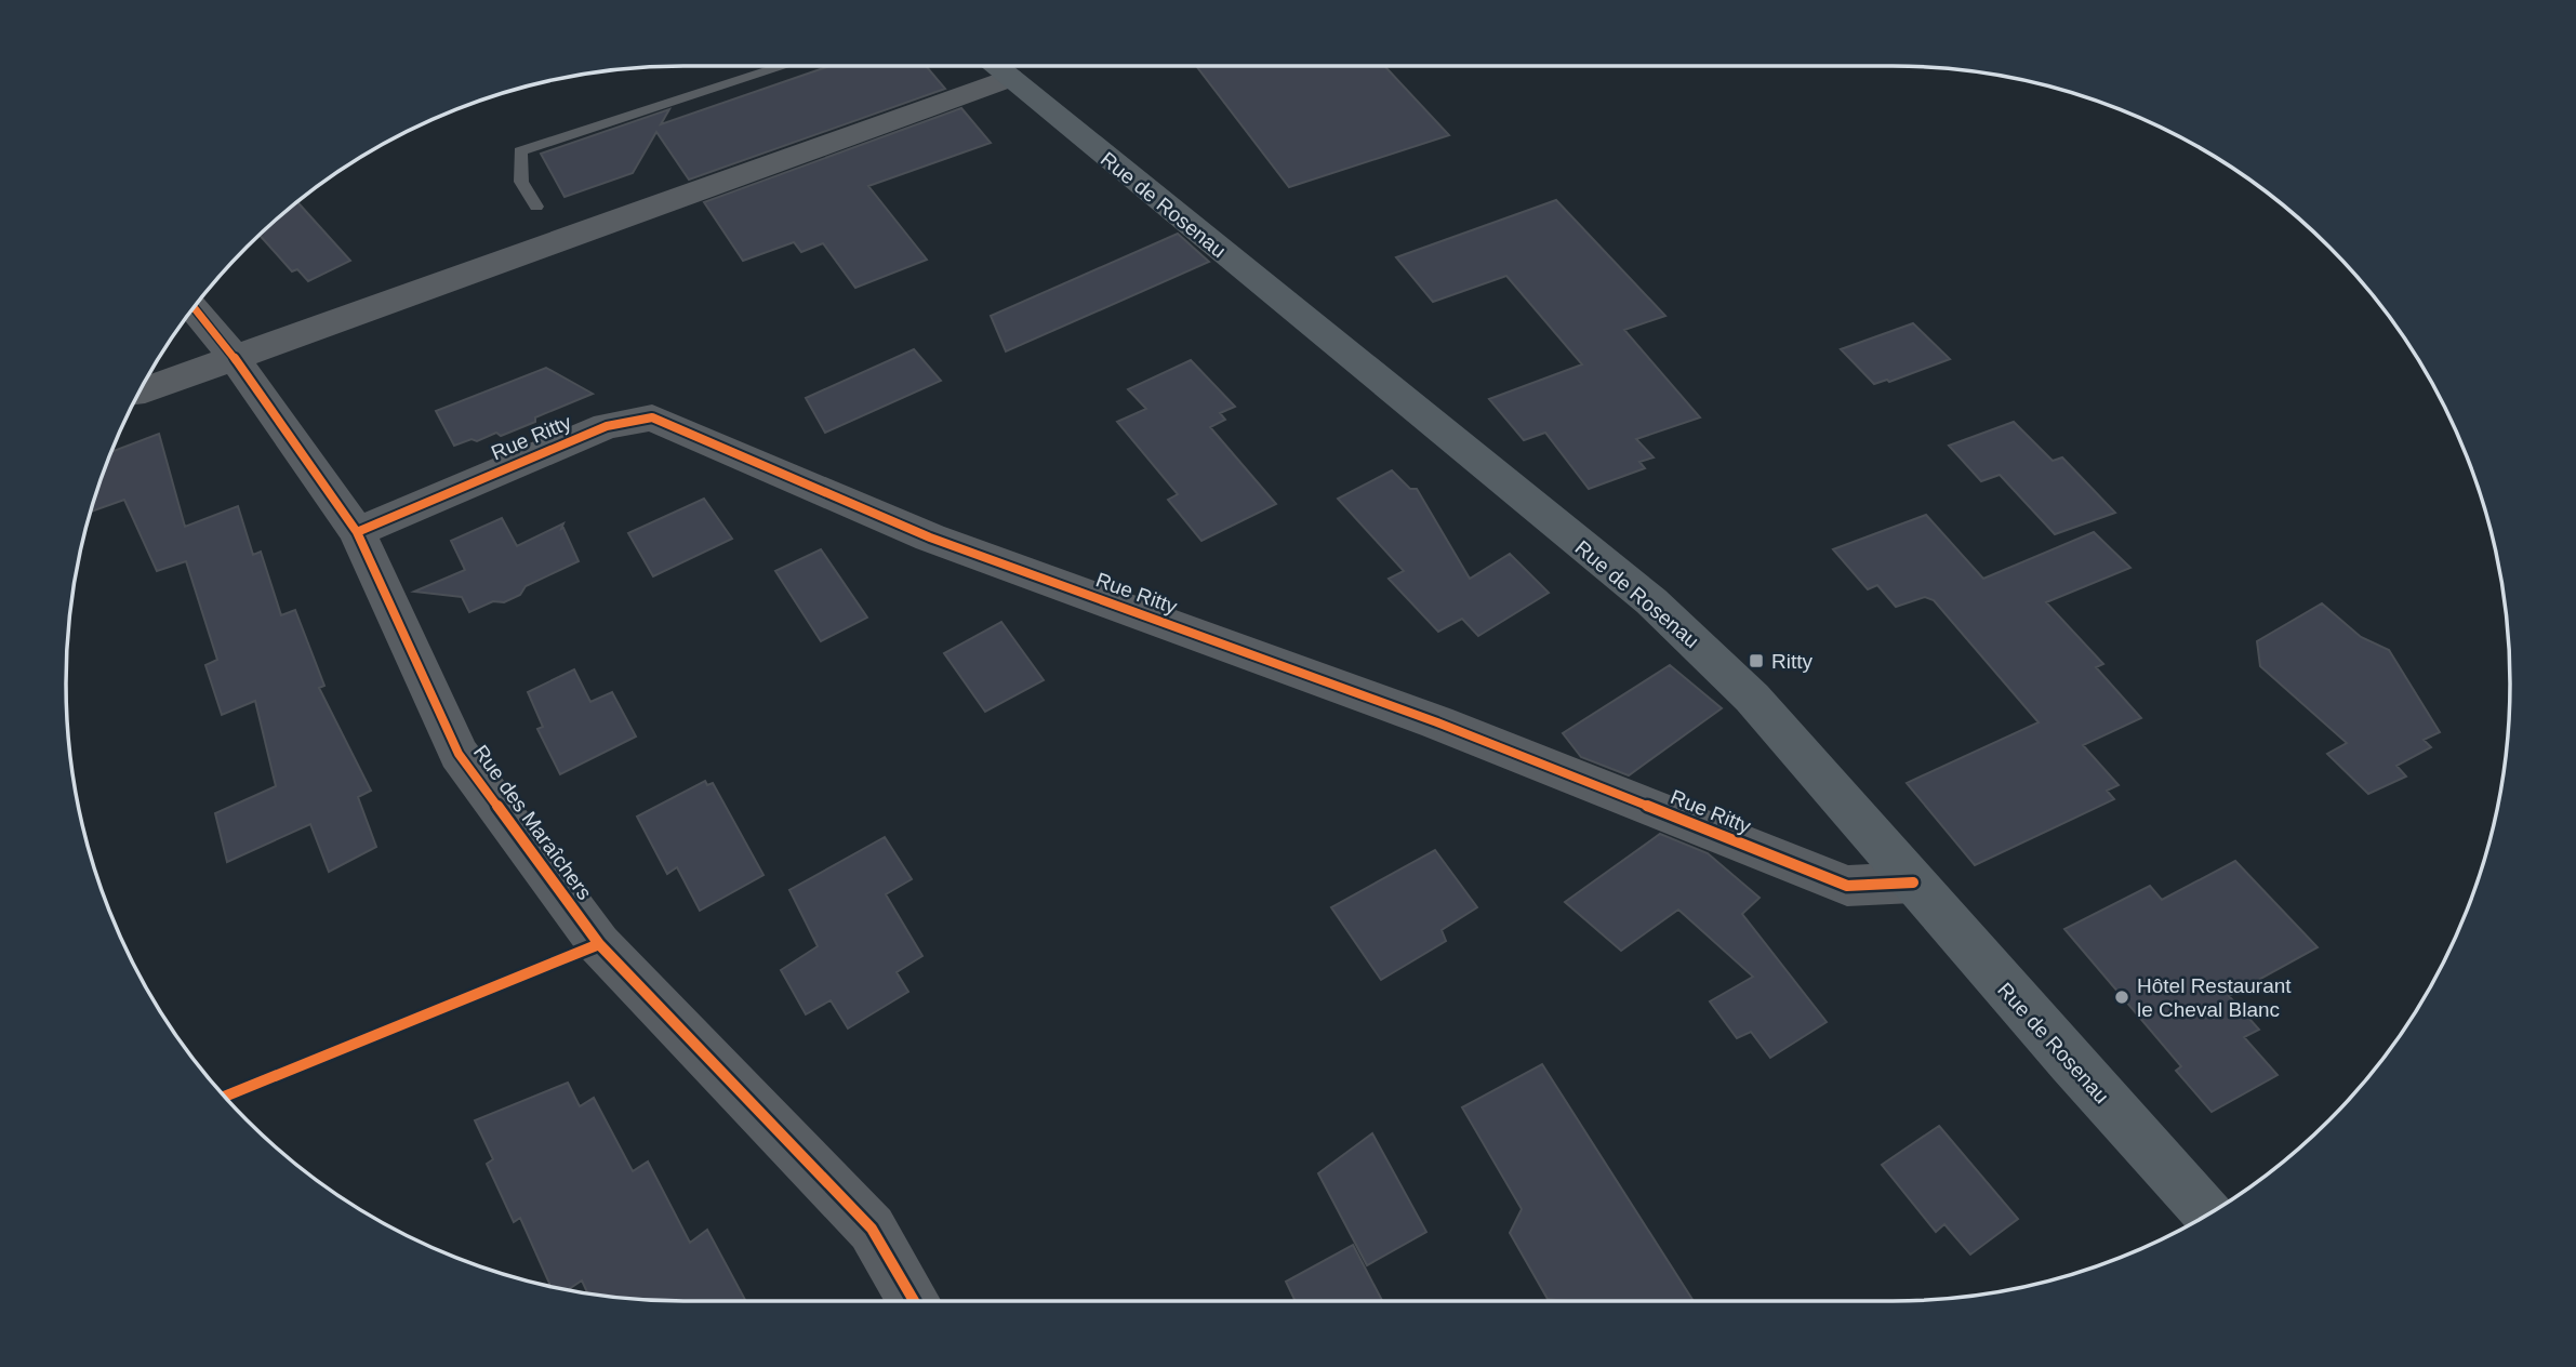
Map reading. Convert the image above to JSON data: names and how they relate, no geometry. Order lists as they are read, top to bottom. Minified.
{"streets":{"main road":["Rue de Rosenau"],"street":["Rue Ritty","Rue des Maraîchers"]},"crossings":[["Rue de Rosenau","Rue Ritty"],["Rue Ritty","Rue des Maraîchers"]],"places":{"transit":["Ritty"],"other":["Hôtel Restaurant le Cheval Blanc"]}}
